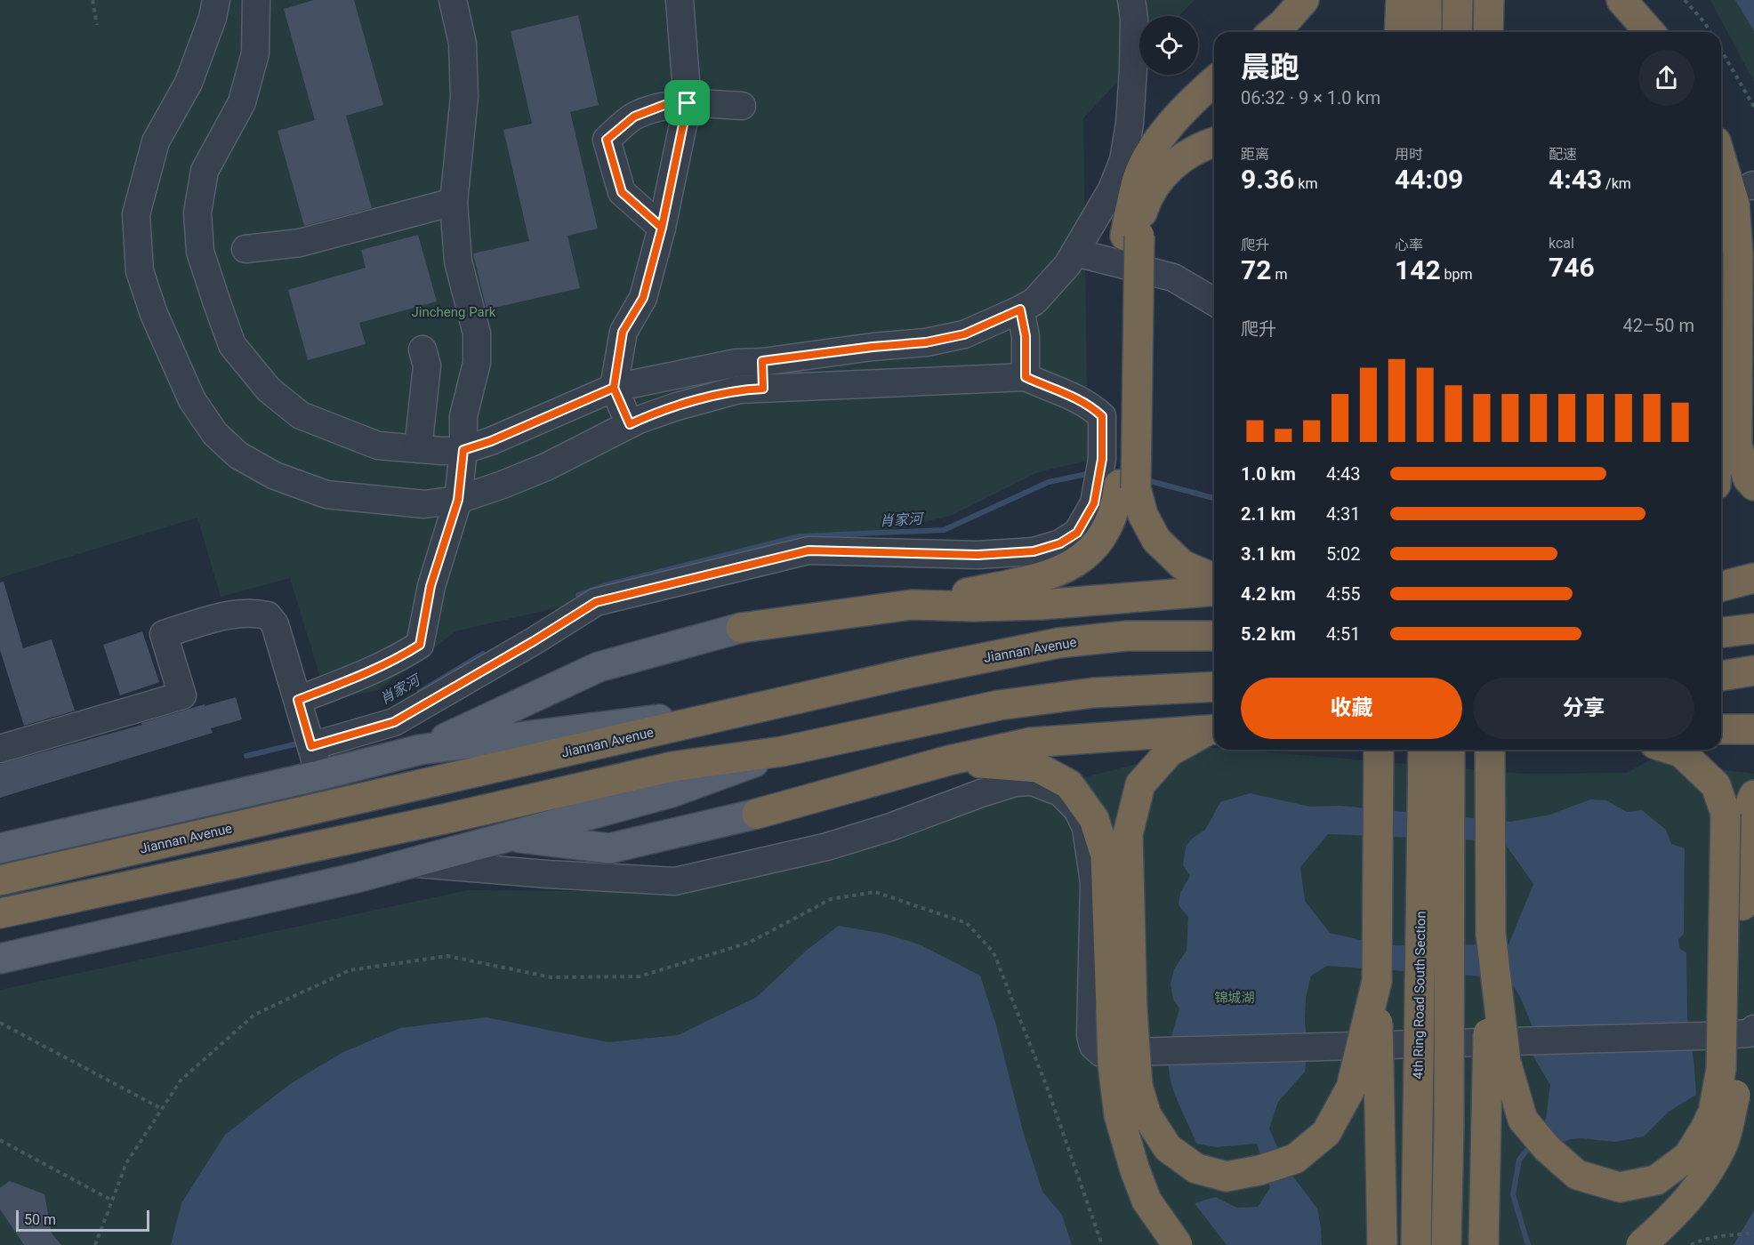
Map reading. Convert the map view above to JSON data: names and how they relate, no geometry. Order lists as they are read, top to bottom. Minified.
{"streets":{"highway":["Jiannan Avenue","4th Ring Road South Section"]},"water":["肖家河"],"parks":["Jincheng Park","锦城湖"],"scale_bar":"50 m","page":{"heading":["晨跑","06:32 · 9 × 1.0 km"],"stats":[["距离","9.36 km"],["用时","44:09"],["配速","4:43 /km"],["爬升","72 m"],["心率","142 bpm"],["kcal","746"]],"chart":["爬升","42–50 m"],"list":[{"name":"1.0 km","note":"4:43"},{"name":"2.1 km","note":"4:31"},{"name":"3.1 km","note":"5:02"},{"name":"4.2 km","note":"4:55"},{"name":"5.2 km","note":"4:51"}],"buttons":["收藏","分享"],"scale":"50 m"}}
